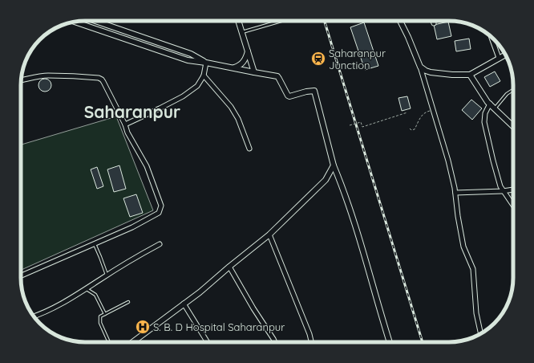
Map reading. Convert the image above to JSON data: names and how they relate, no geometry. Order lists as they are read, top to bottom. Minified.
{"districts":["Saharanpur"],"places":{"station":["Saharanpur Junction"],"hospital":["S. B. D Hospital Saharanpur"]}}
